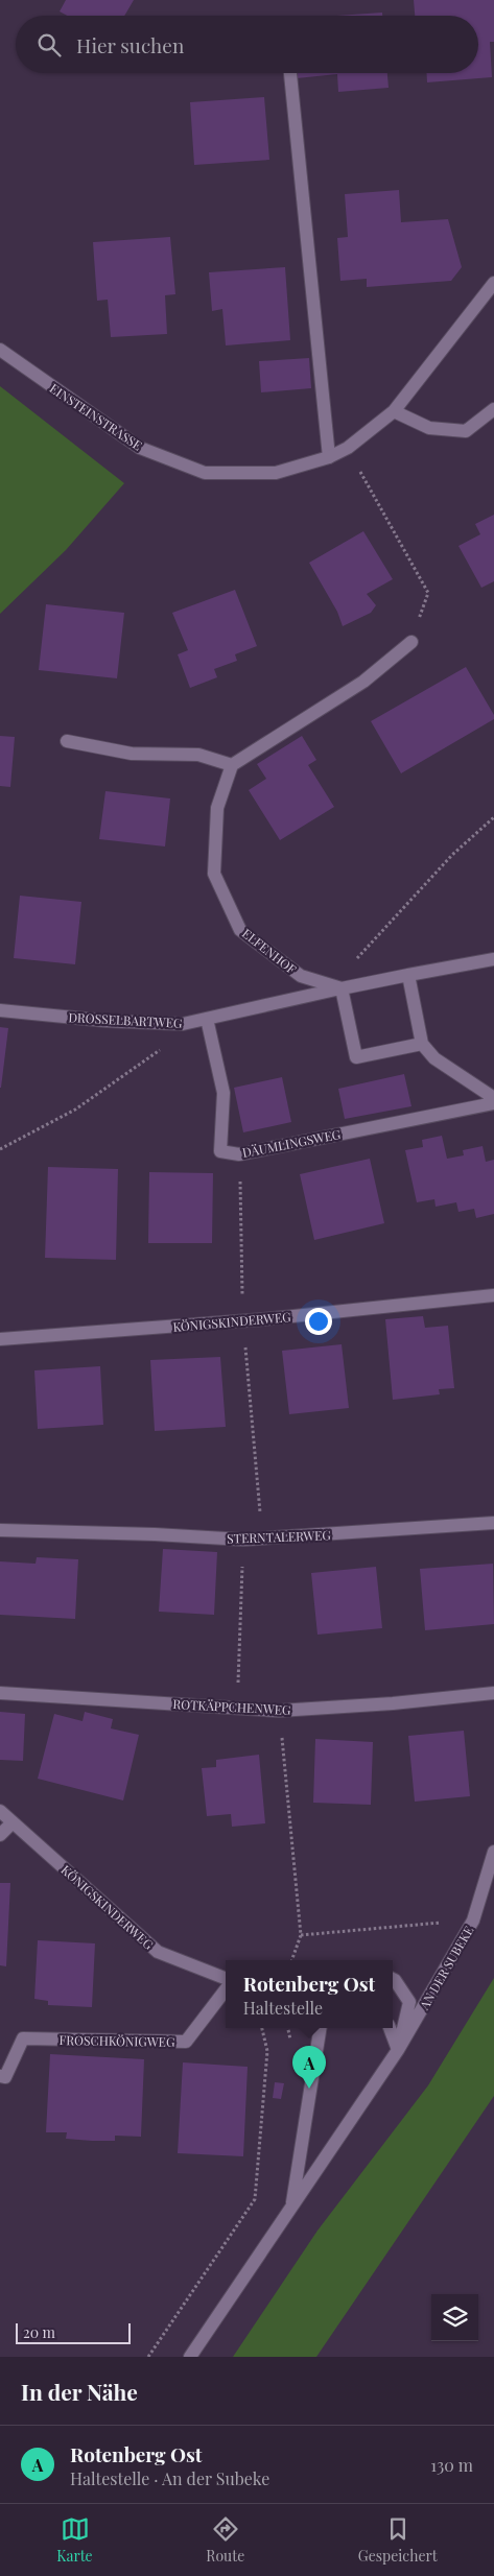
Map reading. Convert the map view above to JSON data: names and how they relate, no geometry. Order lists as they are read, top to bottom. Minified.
{"streets":{"street":["EINSTEINSTRASSE","ELFENHOF","DROSSELBARTWEG","DÄUMLINGSWEG","KÖNIGSKINDERWEG","STERNTALERWEG","ROTKÄPPCHENWEG","AN DER SUBEKE","FROSCHKÖNIGWEG"]},"crossings":[["ELFENHOF","DROSSELBARTWEG"],["DROSSELBARTWEG","DÄUMLINGSWEG"]],"scale_bar":"20 m","page":{"search":"Hier suchen","popup":["Rotenberg Ost","Haltestelle"],"pins":"A","scale":"20 m","heading":"In der Nähe","list":[{"mark":"A","name":"Rotenberg Ost","note":"Haltestelle · An der Subeke","value":"130 m"}],"nav":["Karte","Route","Gespeichert"]}}
